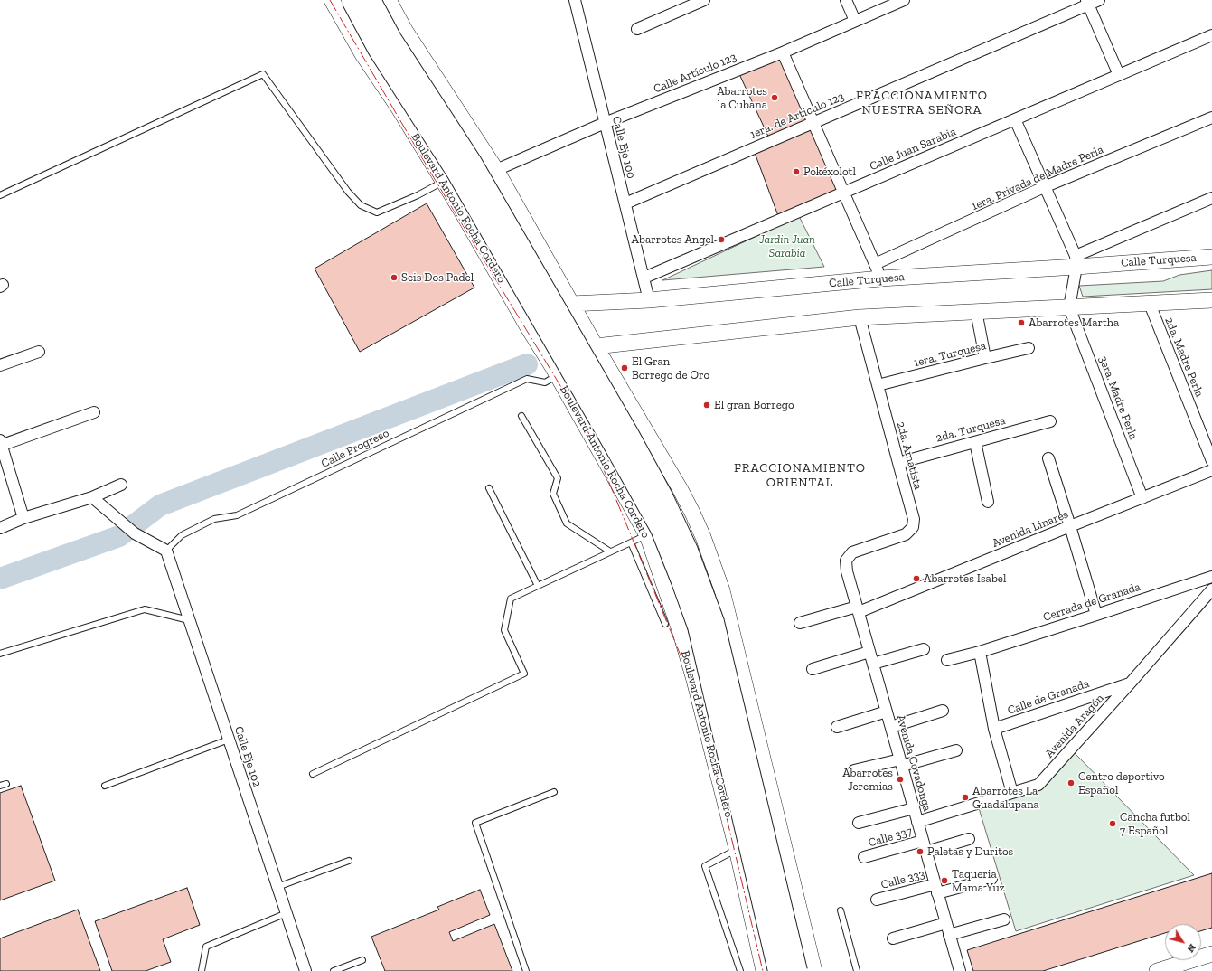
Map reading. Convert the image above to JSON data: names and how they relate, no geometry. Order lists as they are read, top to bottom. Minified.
{"streets":{"highway":["Boulevard Antonio Rocha Cordero"],"main road":["Calle Turquesa"],"street":["Calle Artículo 123","1era. de Artículo 123","Calle Eje 100","Calle Juan Sarabia","1era. Privada de Madre Perla","1era. Turquesa","2da. Madre Perla","3era. Madre Perla","2da. Turquesa","2da. Amatista","Avenida Linares","Cerrada de Granada","Calle de Granada","Avenida Aragón","Calle Eje 102","Avenida Covadonga","Calle 337","Calle 333"],"lane":["Calle Progreso"]},"crossings":[["Calle Artículo 123","Calle Eje 100"],["1era. de Artículo 123","Calle Eje 100"],["Calle Eje 100","Calle Juan Sarabia"],["Calle Eje 100","Calle Turquesa"],["Boulevard Antonio Rocha Cordero","Calle Turquesa"],["Boulevard Antonio Rocha Cordero","Calle Progreso"],["1era. Turquesa","2da. Amatista"],["3era. Madre Perla","Avenida Linares"],["2da. Turquesa","2da. Amatista"],["Calle Progreso","Calle Eje 102"],["2da. Amatista","Avenida Covadonga"],["Avenida Linares","Avenida Covadonga"],["Cerrada de Granada","Calle de Granada"],["Calle de Granada","Avenida Aragón"],["Avenida Aragón","Avenida Covadonga"],["Avenida Covadonga","Calle 337"],["Avenida Covadonga","Calle 333"]],"districts":["FRACCIONAMIENTO NUESTRA SEÑORA","FRACCIONAMIENTO ORIENTAL"],"parks":["Jardin Juan Sarabia"],"places":["Abarrotes la Cubana","Pokéxolotl","Abarrotes Angel","Seis Dos Padel","Abarrotes Martha","El Gran Borrego de Oro","El gran Borrego","Abarrotes Isabel","Abarrotes Jeremias","Centro deportivo Español","Abarrotes La Guadalupana","Cancha futbol 7 Español","Paletas y Duritos","Taqueria Mama Yuz"],"north":"bottom right"}
